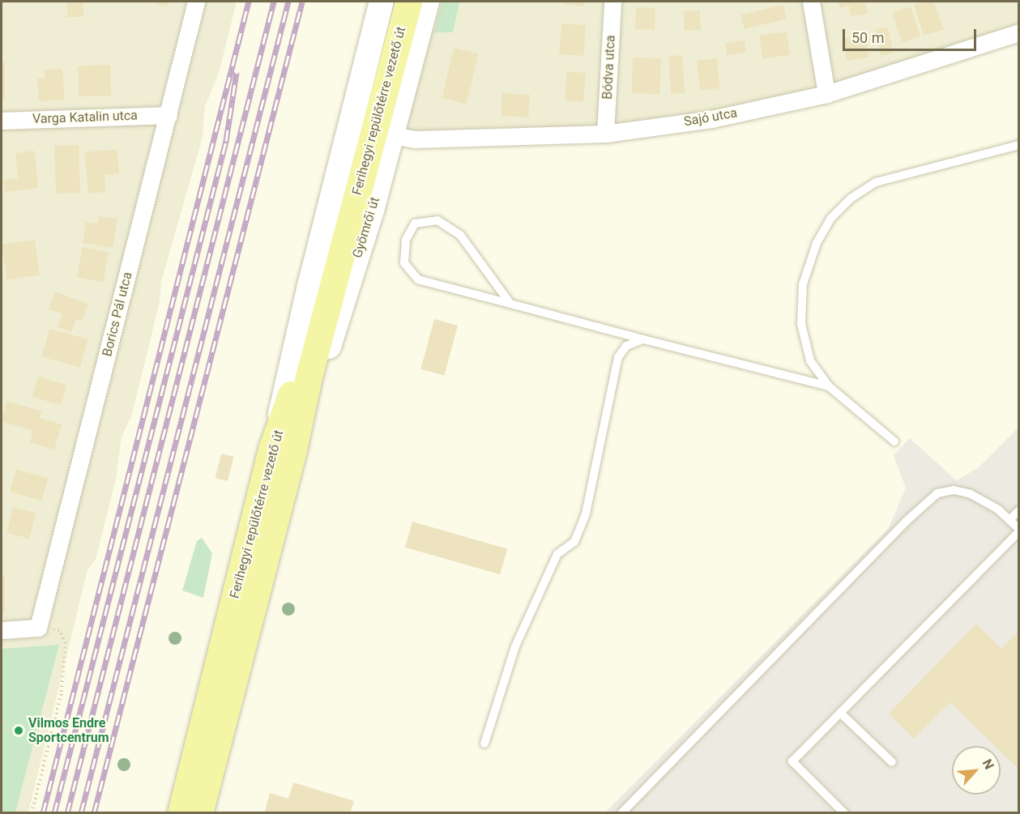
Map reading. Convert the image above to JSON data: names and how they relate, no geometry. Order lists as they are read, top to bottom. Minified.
{"streets":{"main road":["Ferihegyi repülőtérre vezető út"],"street":["Bódva utca","Varga Katalin utca","Sajó utca","Gyömrői út","Borics Pál utca"]},"crossings":[["Bódva utca","Sajó utca"],["Ferihegyi repülőtérre vezető út","Gyömrői út"],["Varga Katalin utca","Borics Pál utca"],["Sajó utca","Gyömrői út"]],"places":["Vilmos Endre Sportcentrum"],"scale_bar":"50 m","north":"top right"}
